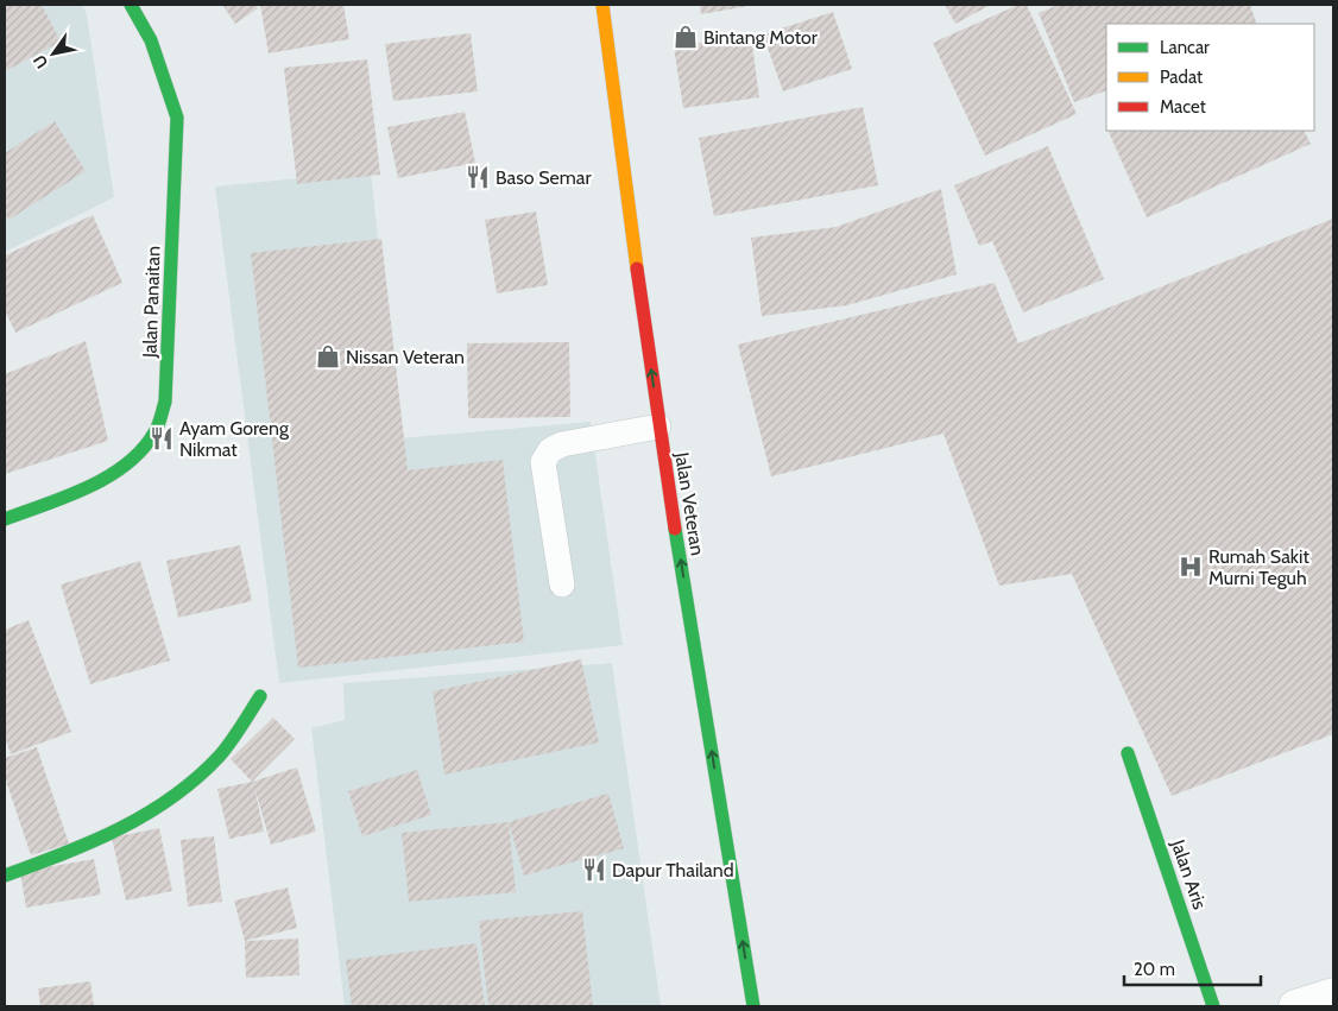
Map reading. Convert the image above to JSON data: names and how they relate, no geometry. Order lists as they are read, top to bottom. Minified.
{"streets":{"street":["Jalan Panaitan","Jalan Veteran","Jalan Aris"]},"one_way":["Jalan Veteran"],"places":{"shop":["Bintang Motor","Nissan Veteran"],"restaurant":["Baso Semar","Ayam Goreng Nikmat","Dapur Thailand"],"hospital":["Rumah Sakit Murni Teguh"]},"legend":["Lancar","Padat","Macet"],"scale_bar":"20 m","north":"bottom left"}
